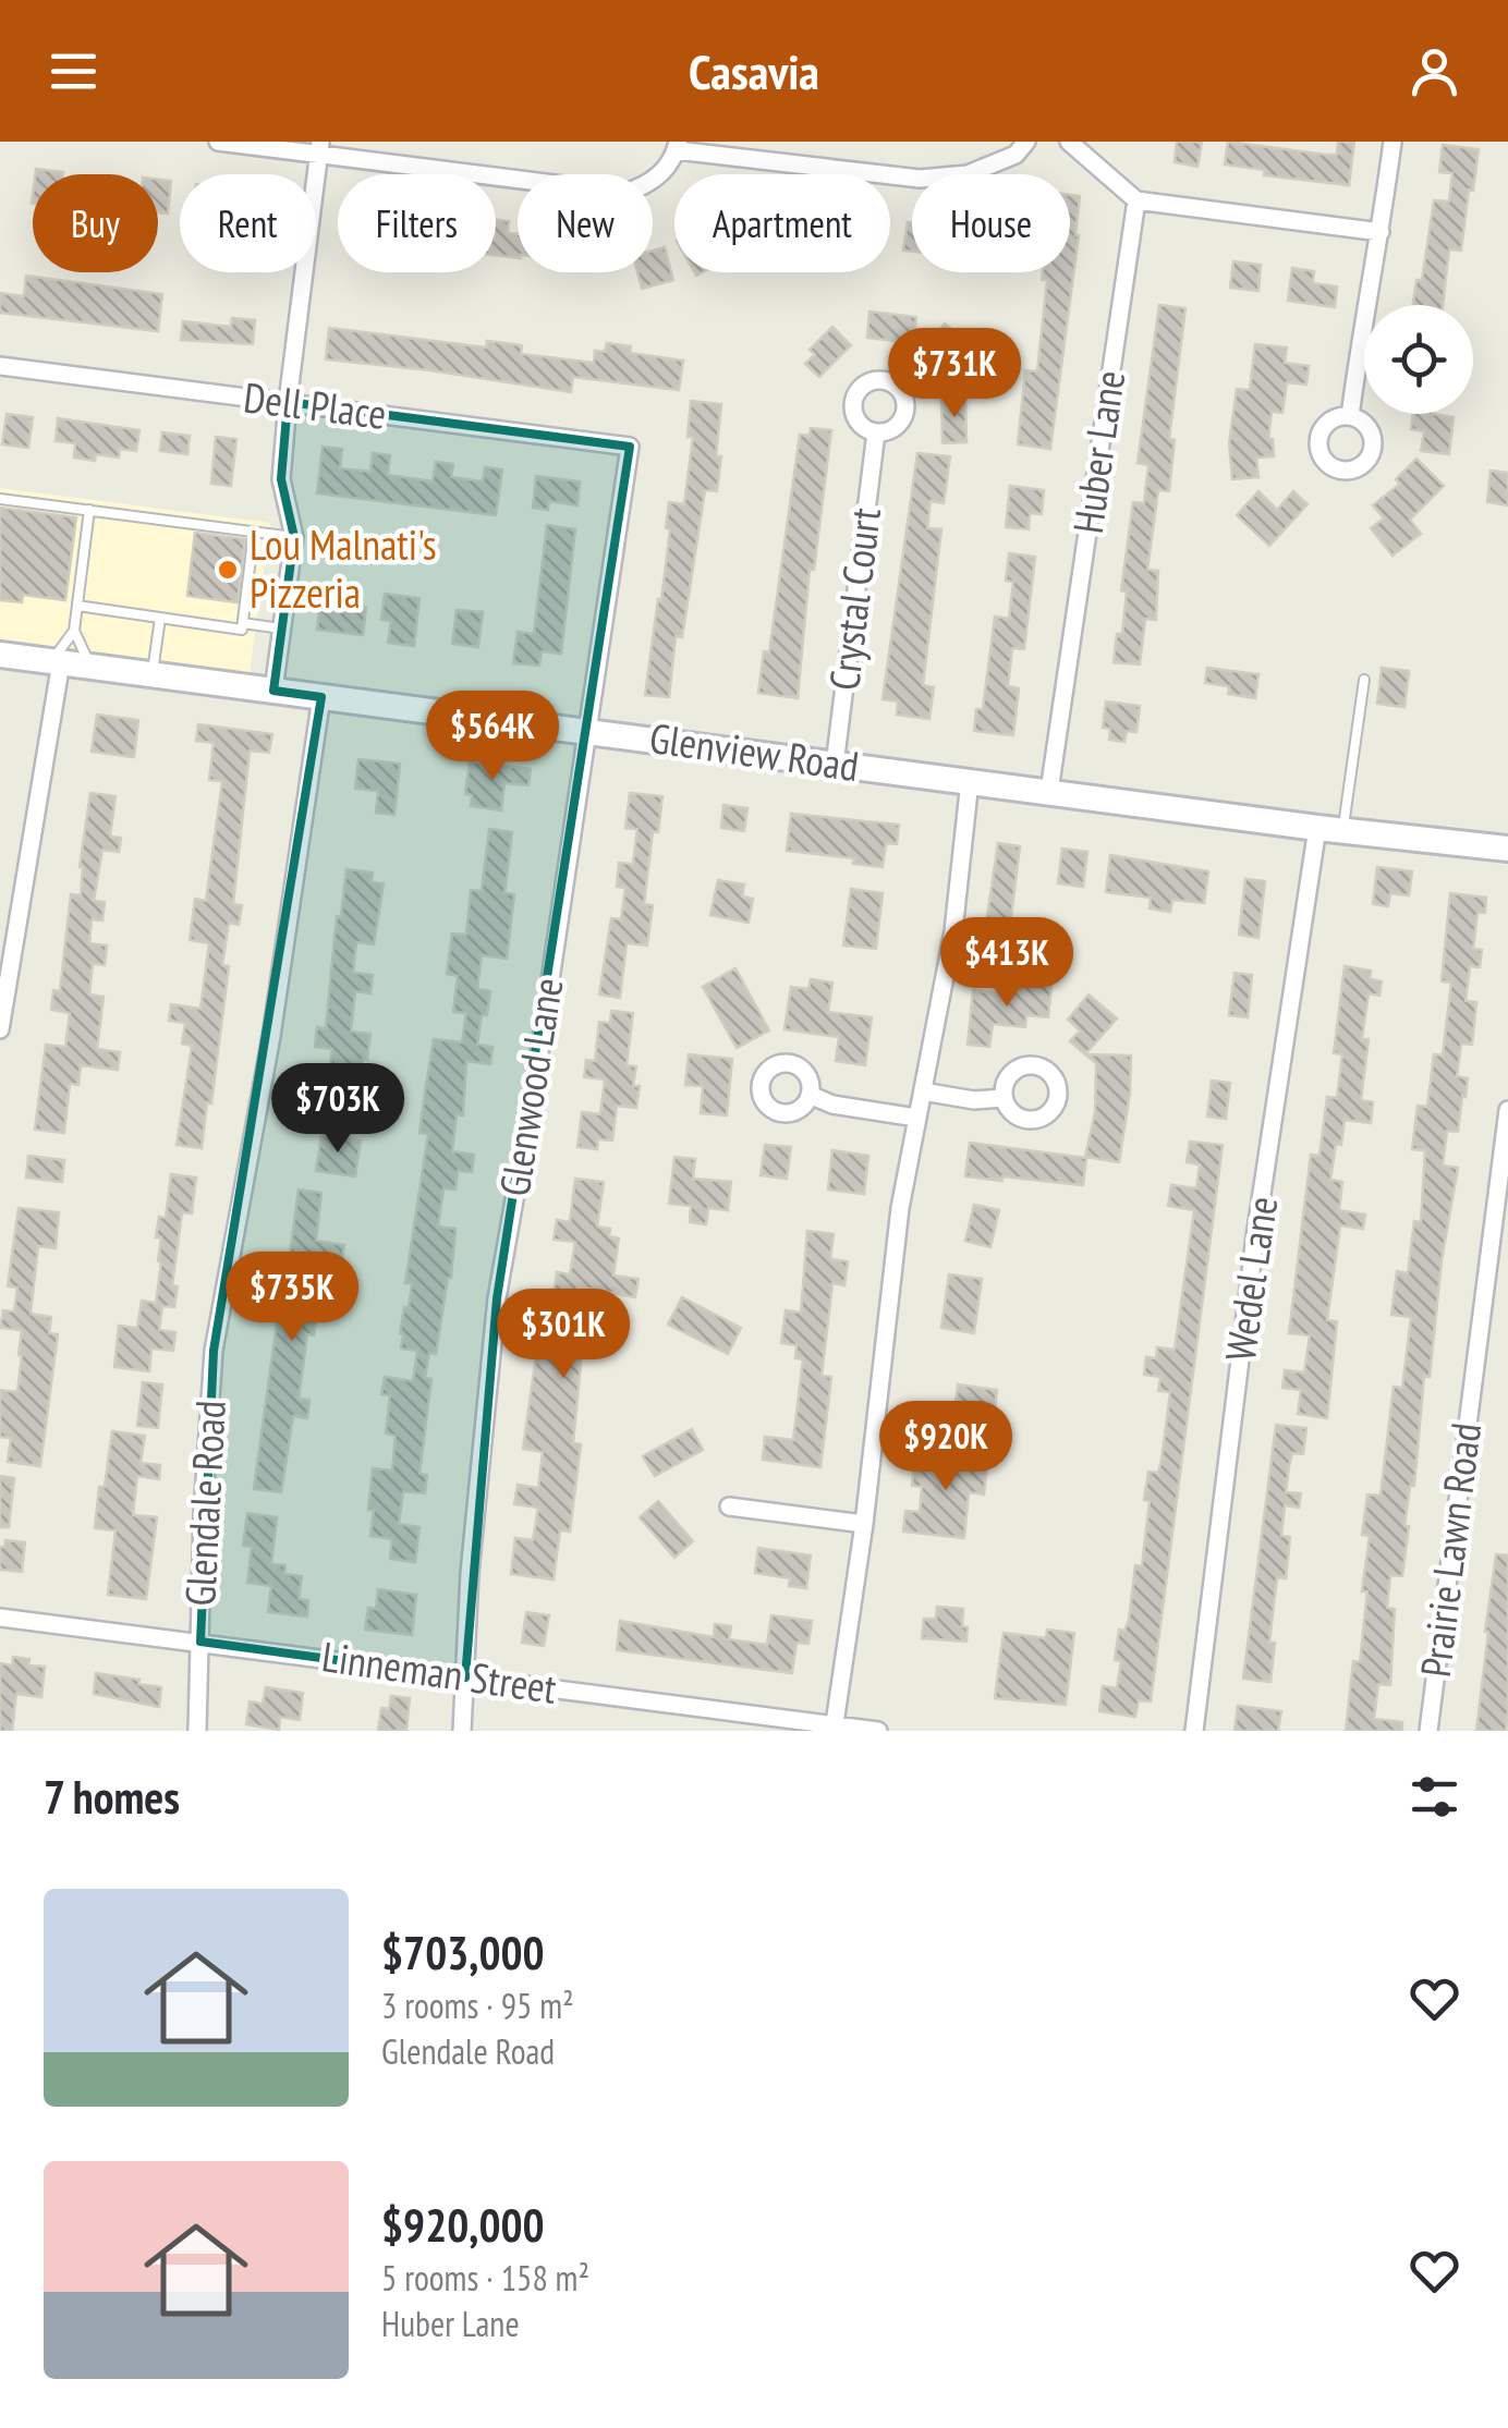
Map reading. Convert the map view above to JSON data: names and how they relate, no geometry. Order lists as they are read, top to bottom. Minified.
{"streets":{"main road":["Glenview Road"],"street":["Dell Place","Huber Lane","Crystal Court","Glenwood Lane","Wedel Lane","Glendale Road","Prairie Lawn Road","Linneman Street"]},"crossings":[["Dell Place","Glenwood Lane"],["Huber Lane","Glenview Road"],["Crystal Court","Glenview Road"],["Glenview Road","Glenwood Lane"],["Glenview Road","Wedel Lane"],["Glenview Road","Glendale Road"],["Glenwood Lane","Linneman Street"],["Glendale Road","Linneman Street"]],"places":["Lou Malnati's Pizzeria"],"page":{"header":"Casavia","chip":["Buy","Rent","Filters","New","Apartment","House"],"price":["$731K","$564K","$413K","$703K","$735K","$301K","$920K"],"heading":"7 homes","list":[{"name":"$703,000","note":"3 rooms · 95 m² · Glendale Road"},{"name":"$920,000","note":"5 rooms · 158 m² · Huber Lane"}]}}
